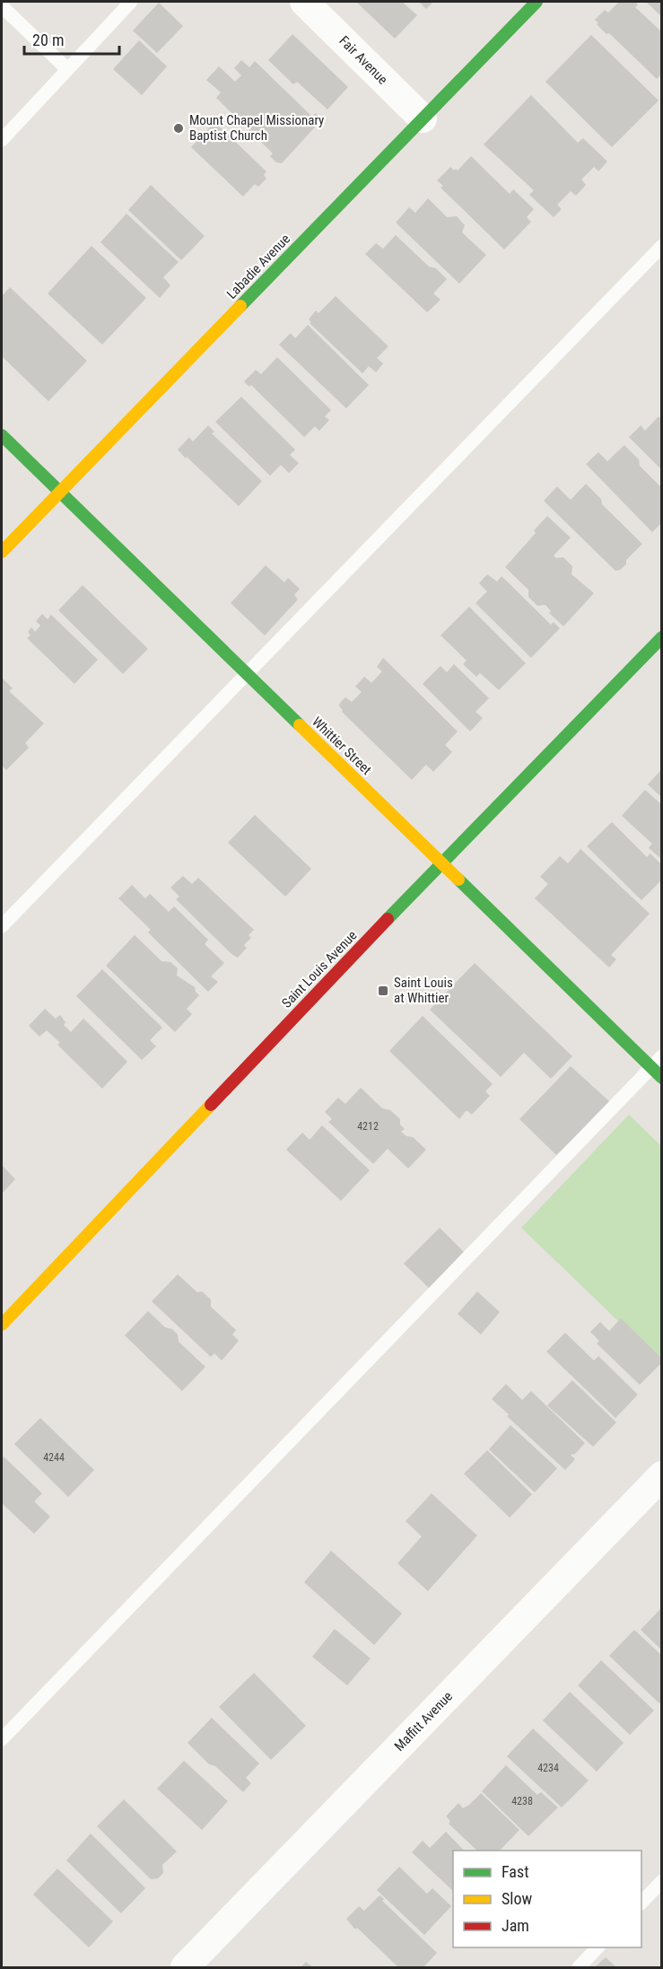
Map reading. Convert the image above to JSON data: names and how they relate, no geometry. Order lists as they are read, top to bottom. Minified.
{"streets":{"street":["Fair Avenue","Labadie Avenue","Whittier Street","Saint Louis Avenue","Maffitt Avenue"]},"crossings":[["Fair Avenue","Labadie Avenue"],["Labadie Avenue","Whittier Street"],["Whittier Street","Saint Louis Avenue"]],"places":{"other":["Mount Chapel Missionary Baptist Church"],"transit":["Saint Louis at Whittier"]},"house_numbers":["4212","4244","4234","4238"],"legend":["Fast","Slow","Jam"],"scale_bar":"20 m"}
